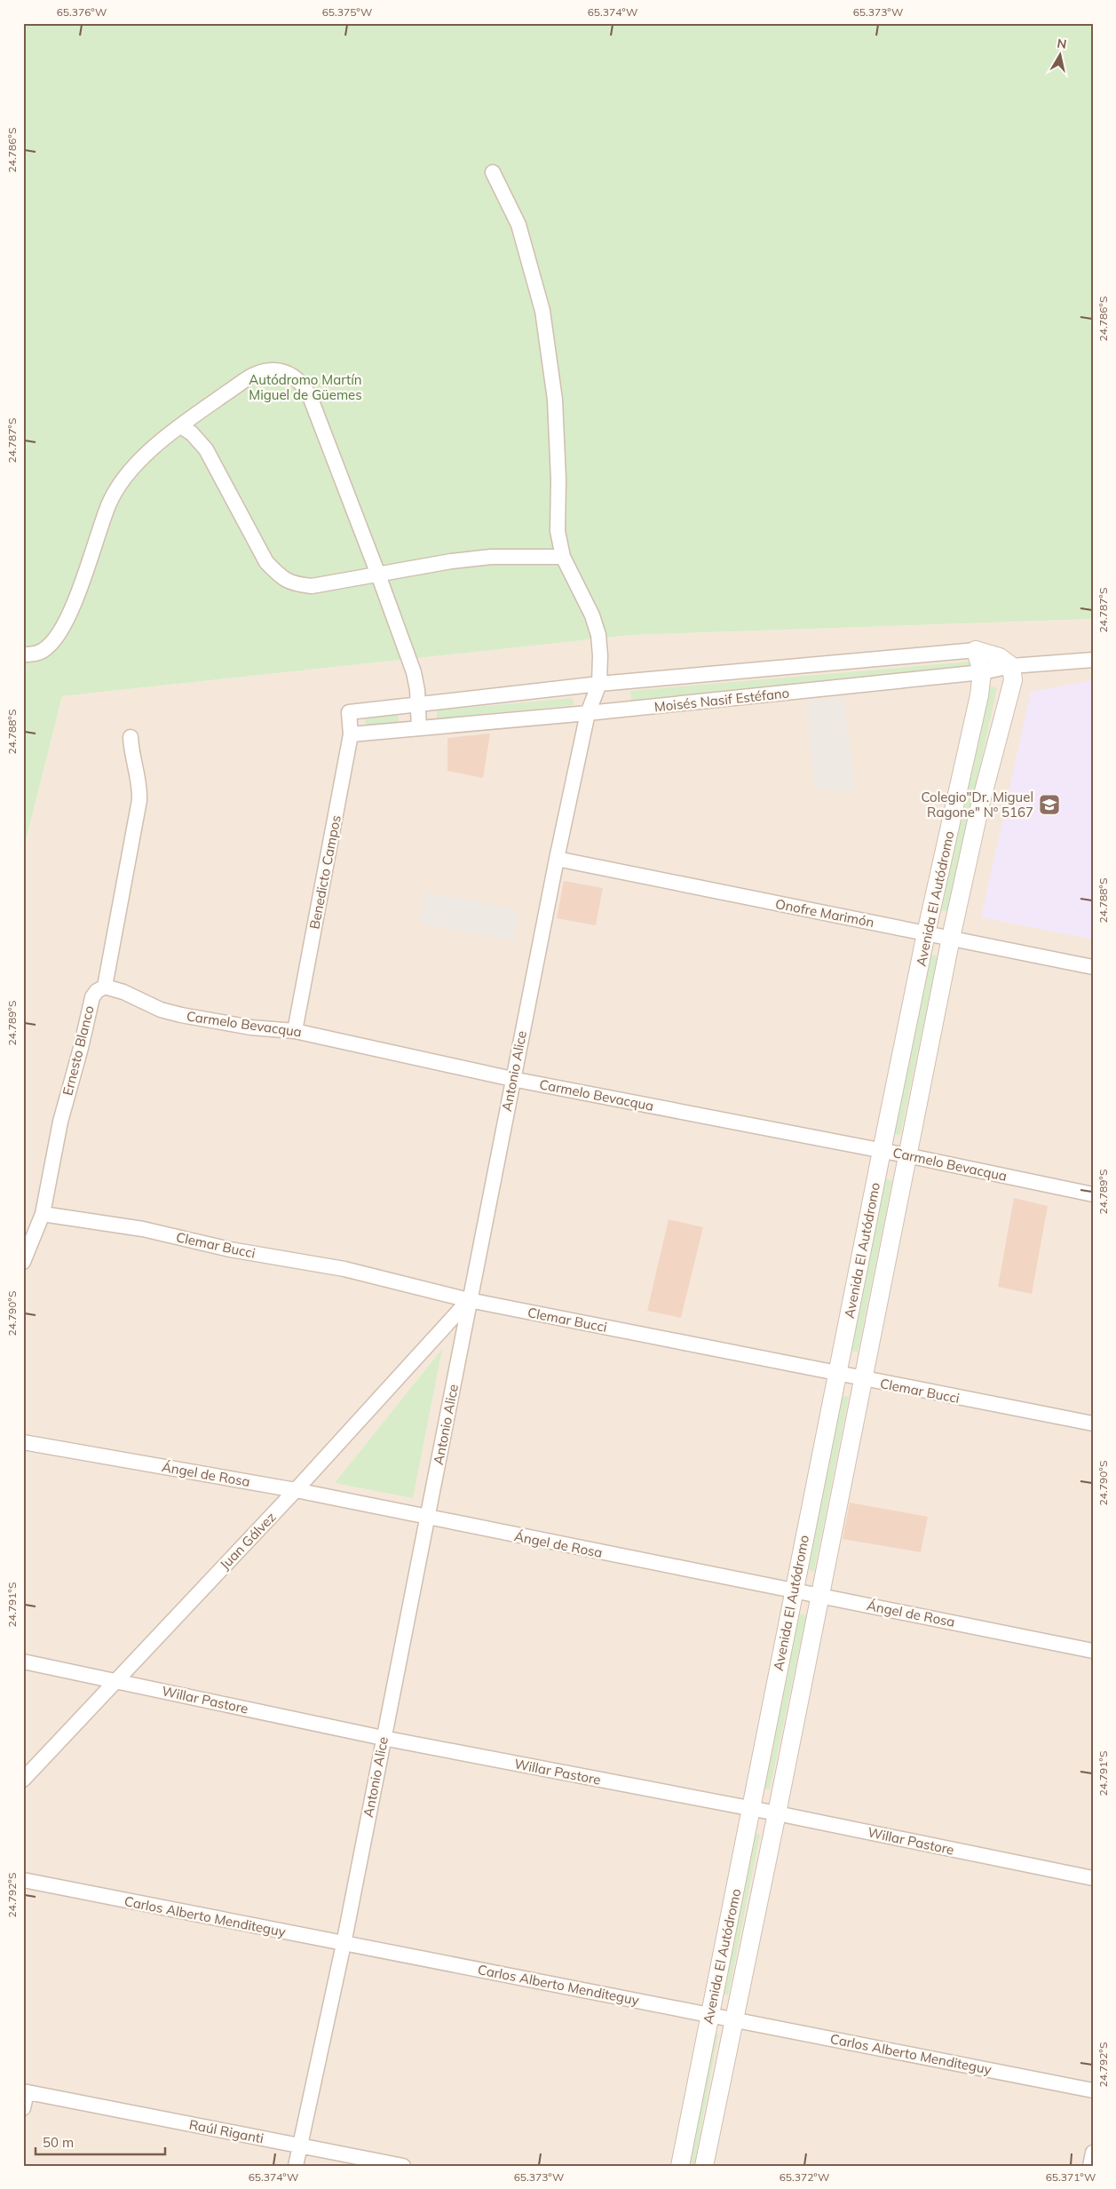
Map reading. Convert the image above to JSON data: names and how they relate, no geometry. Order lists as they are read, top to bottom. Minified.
{"streets":{"street":["Moisés Nasif Estéfano","Benedicto Campos","Avenida El Autódromo","Onofre Marimón","Carmelo Bevacqua","Ernesto Blanco","Antonio Alice","Clemar Bucci","Ángel de Rosa","Juan Gálvez","Willar Pastore","Carlos Alberto Menditeguy","Raúl Riganti"]},"crossings":[["Moisés Nasif Estéfano","Benedicto Campos"],["Moisés Nasif Estéfano","Avenida El Autódromo"],["Moisés Nasif Estéfano","Antonio Alice"],["Benedicto Campos","Carmelo Bevacqua"],["Avenida El Autódromo","Onofre Marimón"],["Avenida El Autódromo","Carmelo Bevacqua"],["Avenida El Autódromo","Clemar Bucci"],["Avenida El Autódromo","Ángel de Rosa"],["Avenida El Autódromo","Willar Pastore"],["Avenida El Autódromo","Carlos Alberto Menditeguy"],["Onofre Marimón","Antonio Alice"],["Carmelo Bevacqua","Ernesto Blanco"],["Carmelo Bevacqua","Antonio Alice"],["Ernesto Blanco","Clemar Bucci"],["Antonio Alice","Clemar Bucci"],["Antonio Alice","Ángel de Rosa"],["Antonio Alice","Juan Gálvez"],["Antonio Alice","Willar Pastore"],["Antonio Alice","Carlos Alberto Menditeguy"],["Antonio Alice","Raúl Riganti"],["Clemar Bucci","Juan Gálvez"],["Ángel de Rosa","Juan Gálvez"],["Juan Gálvez","Willar Pastore"]],"parks":["Autódromo Martín Miguel de Güemes"],"places":{"school or university":["Colegio\"Dr. Miguel Ragone\" Nº 5167"]},"scale_bar":"50 m","north":"top","coordinates":["65.376°W","65.375°W","65.374°W","65.373°W","24.786°S","24.787°S","24.788°S","24.789°S","24.790°S","24.791°S","24.792°S","65.372°W","65.371°W"]}
